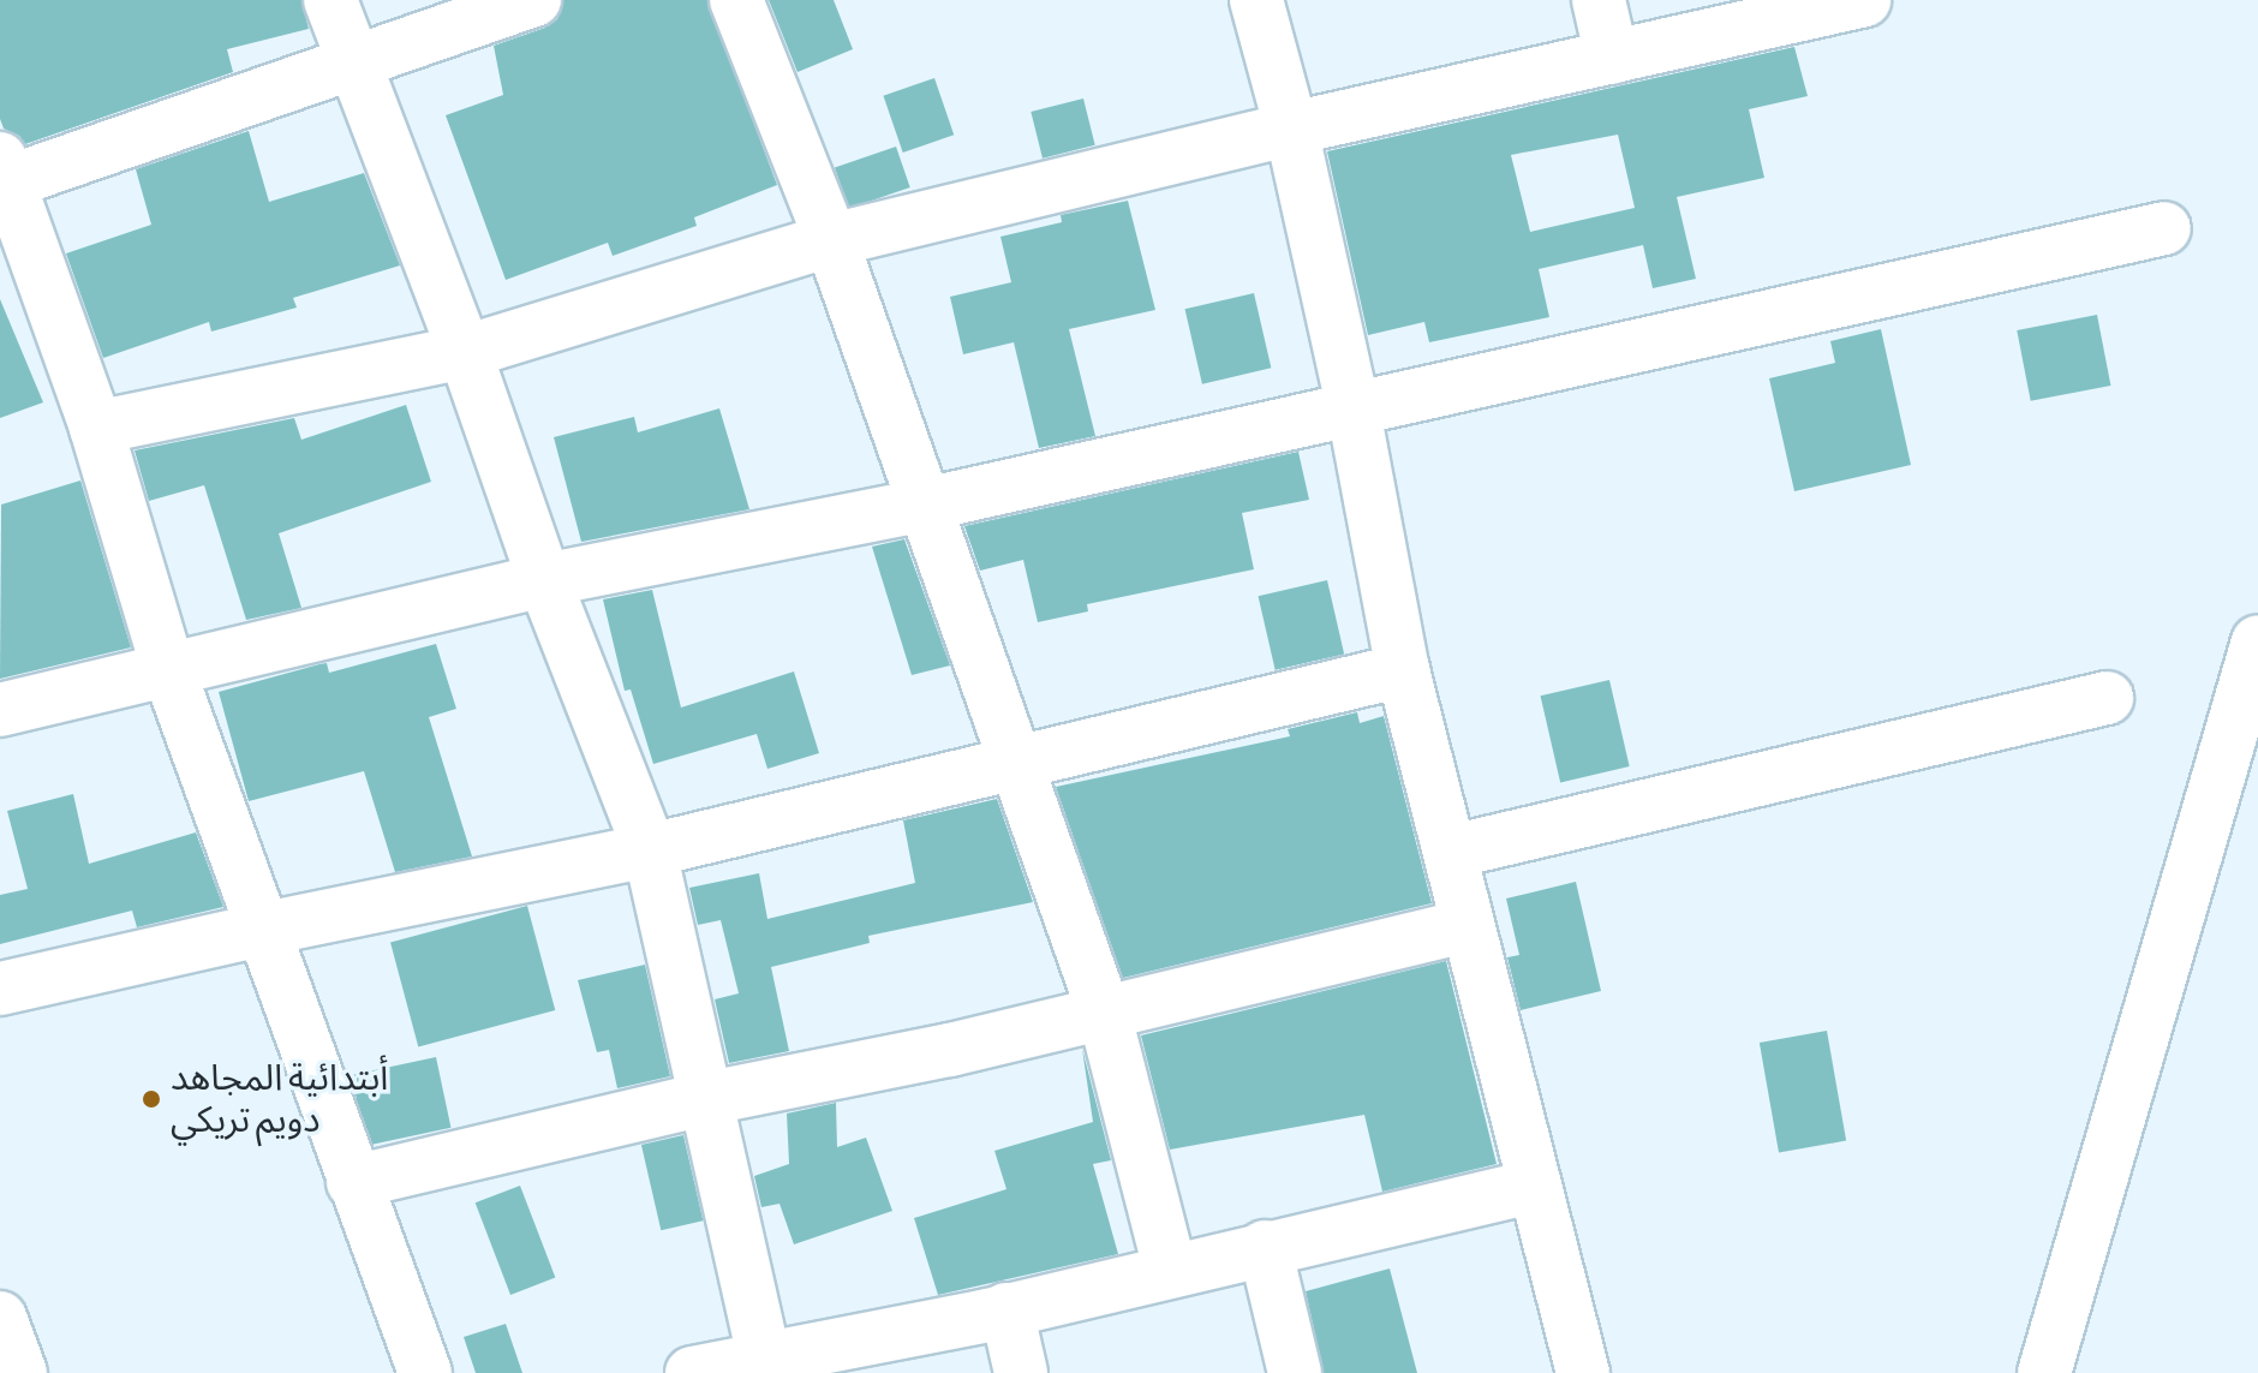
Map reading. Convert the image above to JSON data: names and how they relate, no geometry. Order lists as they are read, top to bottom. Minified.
{"places":["أبتدائية المجاهد دويم تريكي"]}
